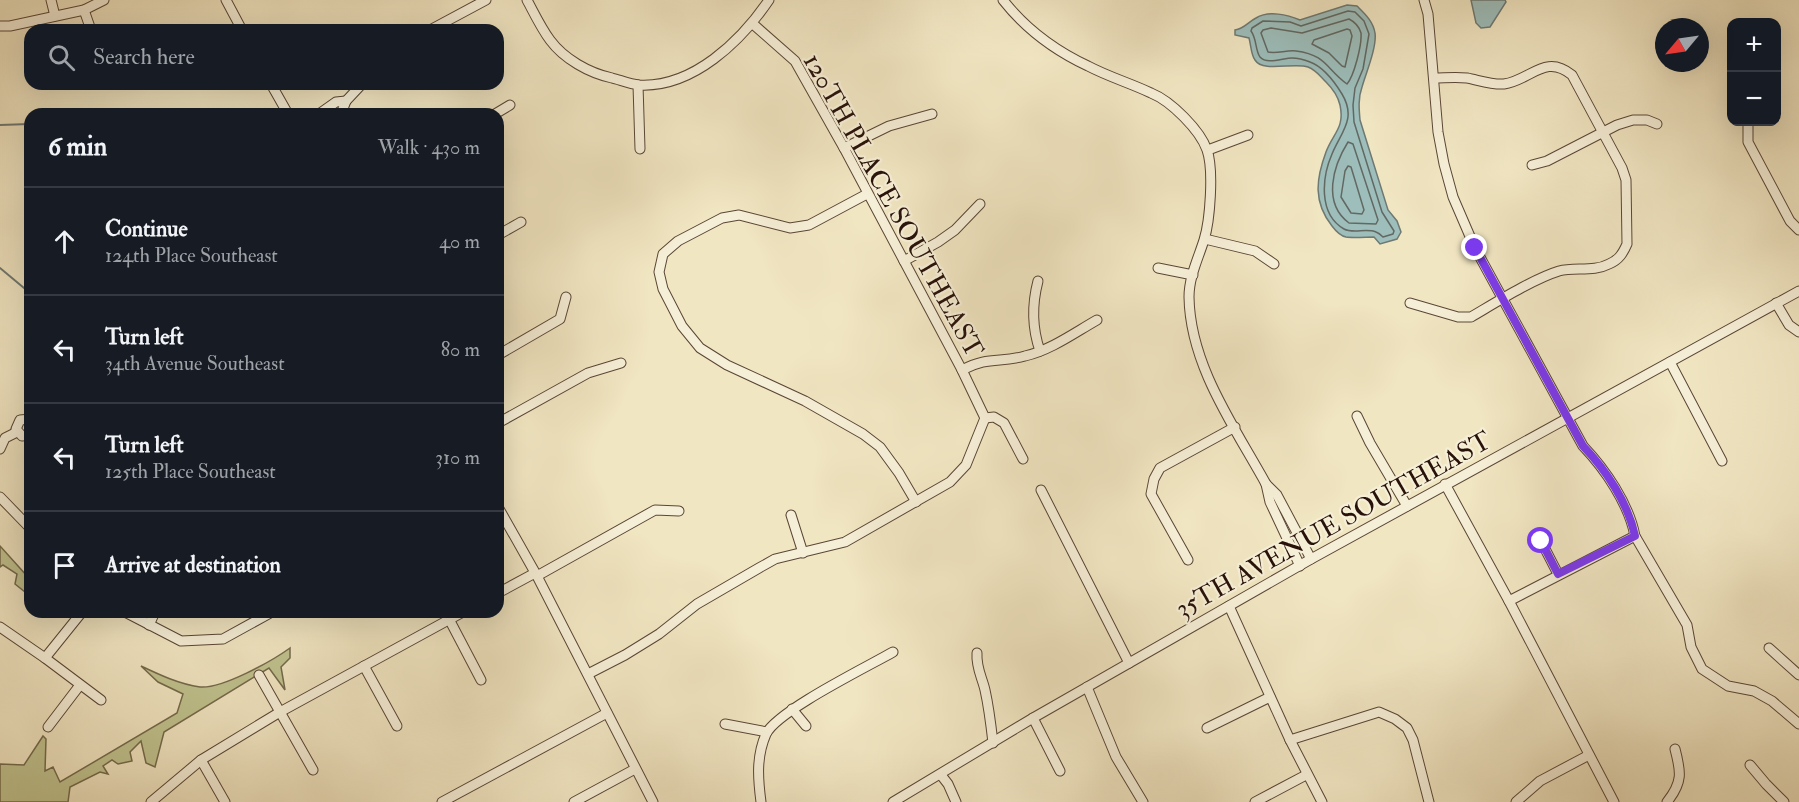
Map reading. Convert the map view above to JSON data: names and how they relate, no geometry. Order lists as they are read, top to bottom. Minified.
{"streets":{"street":["120TH PLACE SOUTHEAST","35TH AVENUE SOUTHEAST"]},"north":"bottom left","page":{"map_buttons":["+","−"],"search":"Search here","heading":["6 min","Walk · 430 m"],"list":[["Continue","124th Place Southeast","40 m"],["Turn left","34th Avenue Southeast","80 m"],["Turn left","125th Place Southeast","310 m"],"Arrive at destination"]}}
